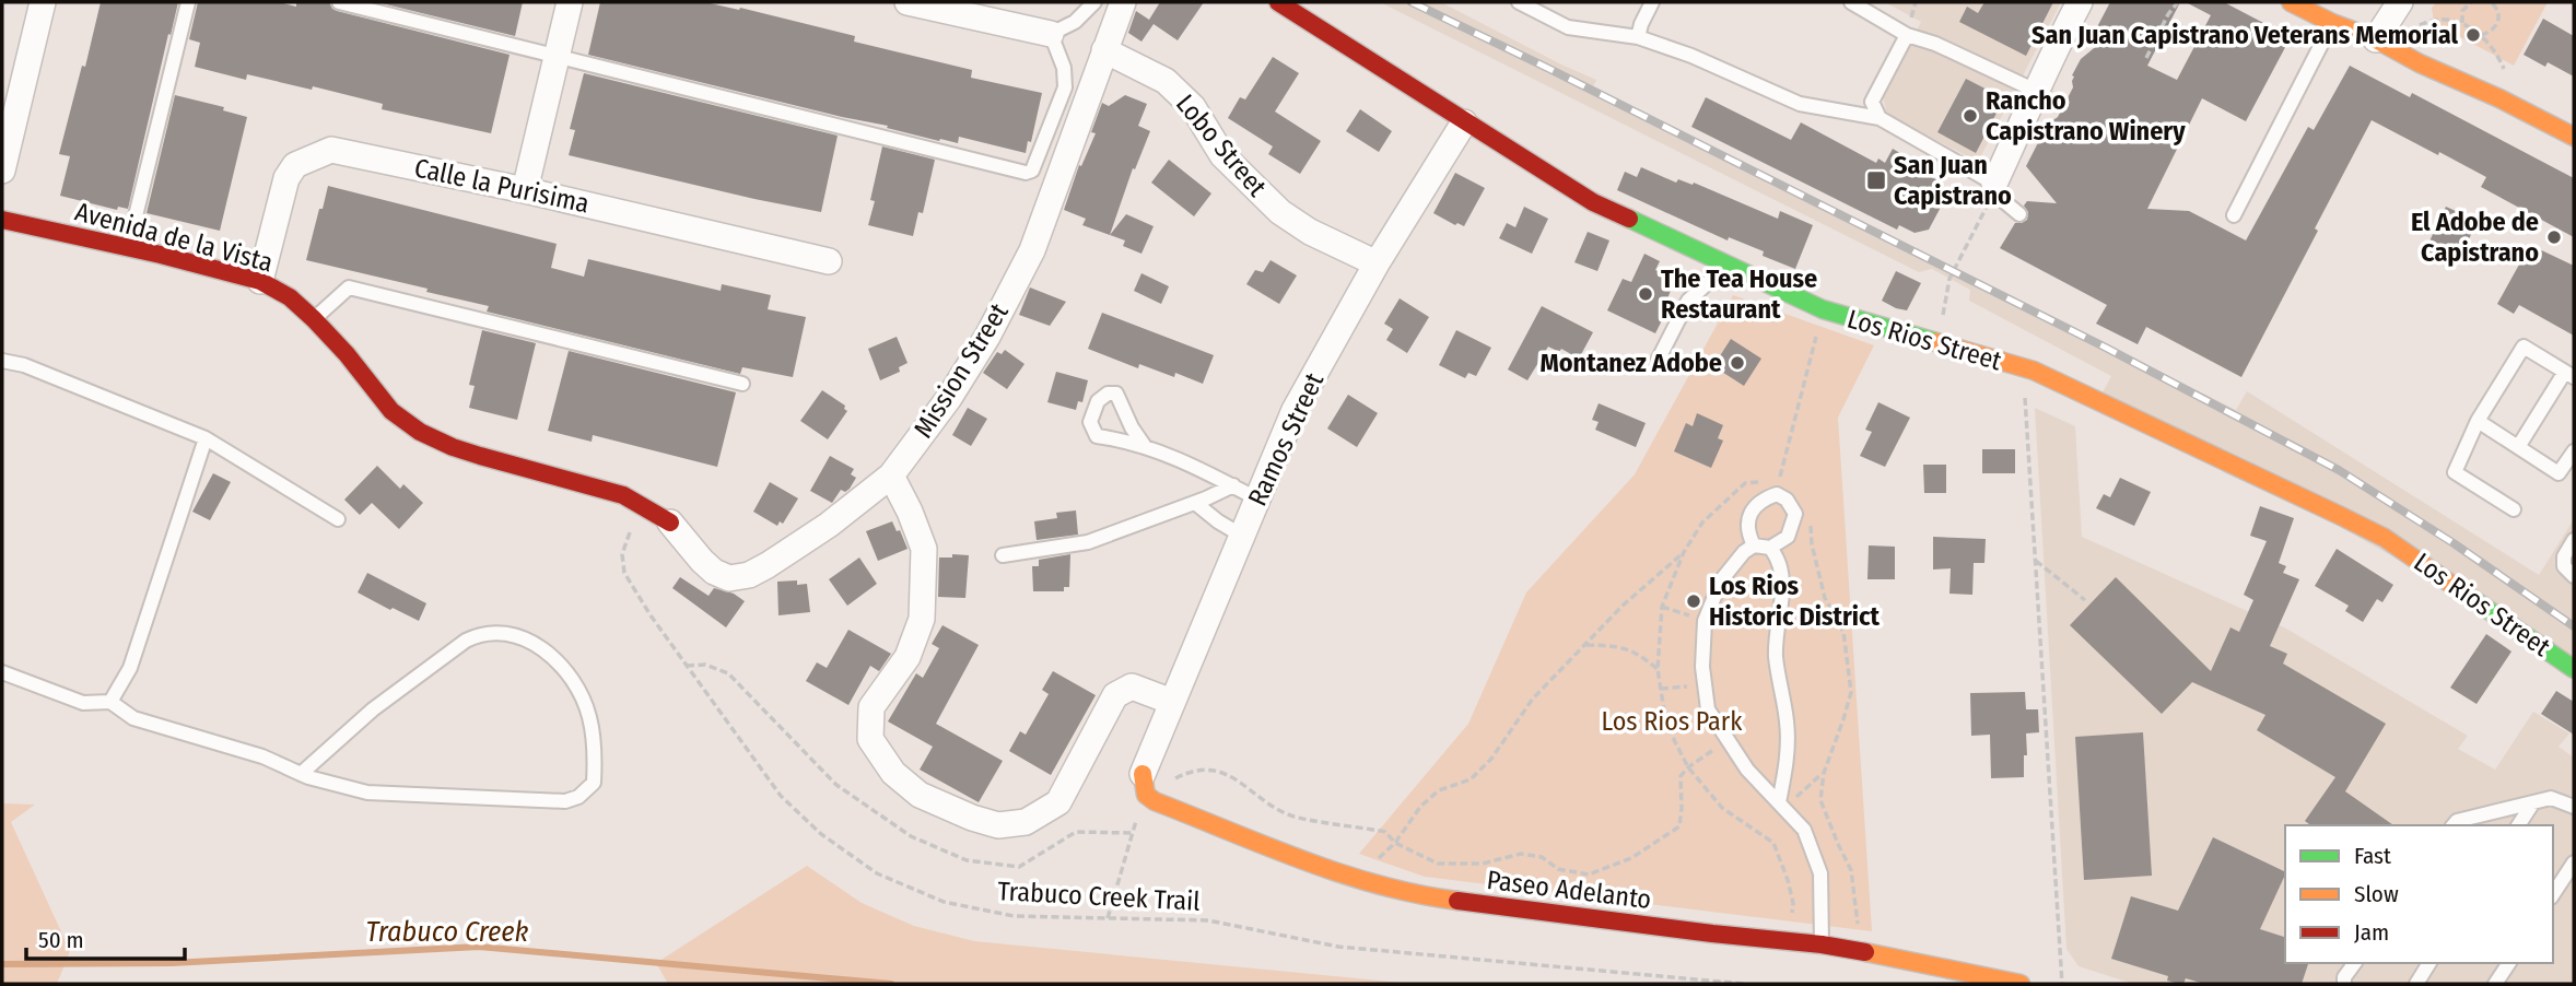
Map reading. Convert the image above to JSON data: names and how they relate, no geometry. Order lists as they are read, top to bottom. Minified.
{"streets":{"street":["Lobo Street","Calle la Purisima","Avenida de la Vista","Los Rios Street","Mission Street","Ramos Street","Paseo Adelanto"],"path":["Trabuco Creek Trail"]},"crossings":[["Lobo Street","Mission Street"],["Lobo Street","Ramos Street"],["Calle la Purisima","Avenida de la Vista"],["Avenida de la Vista","Mission Street"],["Avenida de la Vista","Trabuco Creek Trail"],["Los Rios Street","Ramos Street"],["Ramos Street","Paseo Adelanto"]],"water":["Trabuco Creek"],"parks":["Los Rios Park"],"places":{"other":["San Juan Capistrano Veterans Memorial","Rancho Capistrano Winery","El Adobe de Capistrano","The Tea House Restaurant","Montanez Adobe","Los Rios Historic District"],"transit":["San Juan Capistrano"]},"legend":["Fast","Slow","Jam"],"scale_bar":"50 m"}
